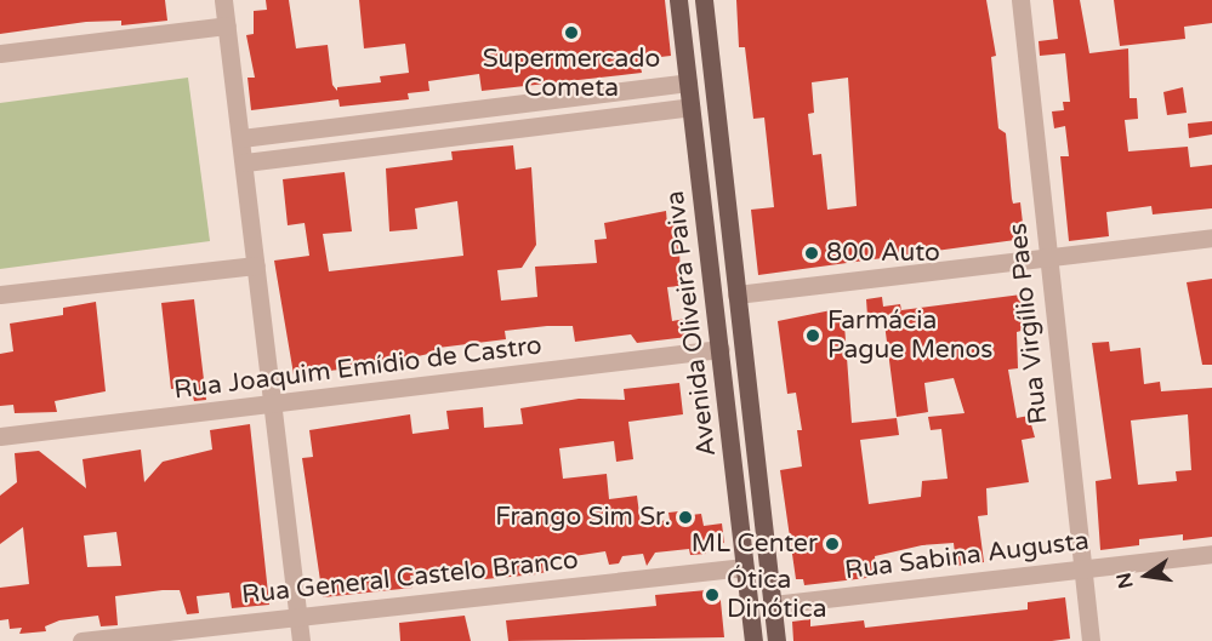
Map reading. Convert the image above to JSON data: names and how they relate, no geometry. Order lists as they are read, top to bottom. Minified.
{"streets":{"main road":["Avenida Oliveira Paiva"],"street":["Rua Virgílio Paes","Rua Joaquim Emídio de Castro","Rua Sabina Augusta","Rua General Castelo Branco"]},"crossings":[["Avenida Oliveira Paiva","Rua Joaquim Emídio de Castro"],["Avenida Oliveira Paiva","Rua Sabina Augusta"],["Avenida Oliveira Paiva","Rua General Castelo Branco"],["Rua Virgílio Paes","Rua Sabina Augusta"]],"places":["Supermercado Cometa","800 Auto","Farmácia Pague Menos","Frango Sim Sr.","ML Center","Ótica Dinótica"],"north":"left"}
